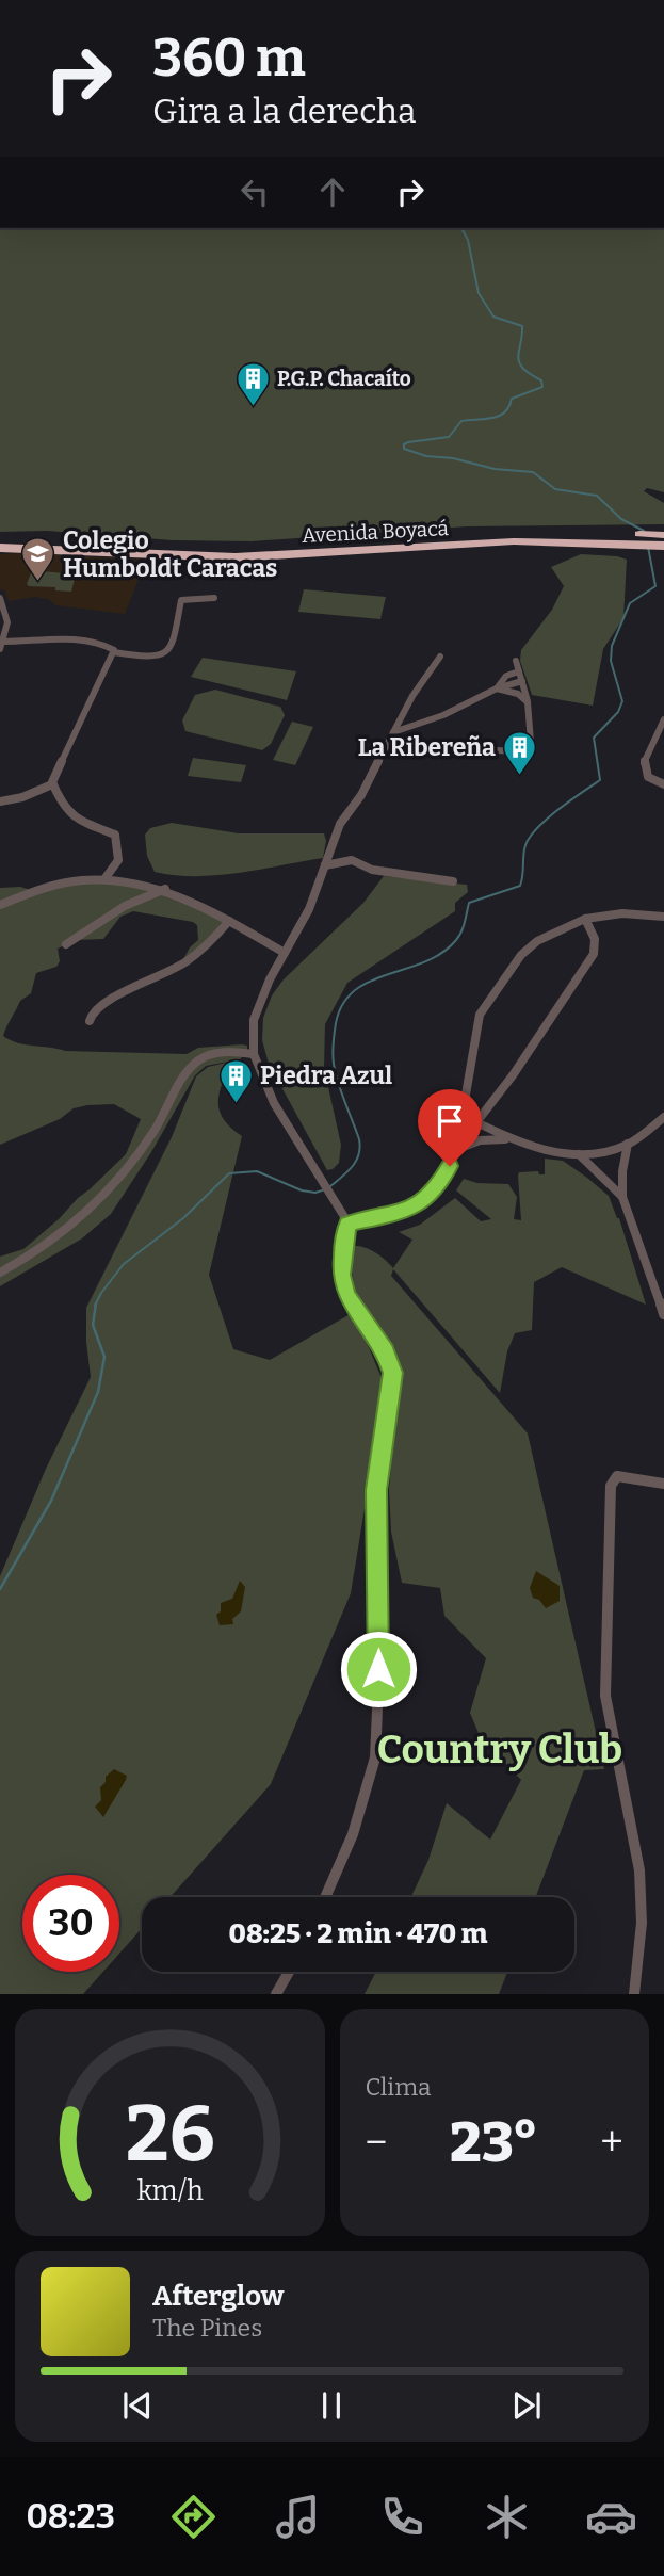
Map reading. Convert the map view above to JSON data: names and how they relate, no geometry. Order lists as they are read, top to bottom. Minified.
{"streets":{"highway":["Avenida Boyacá"]},"districts":["Country Club"],"places":{"building":["P.G.P. Chacaíto","La Ribereña","Piedra Azul"],"school or university":["Colegio Humboldt Caracas"]},"page":{"turn":["360 m","Gira a la derecha"],"limit":"30","trip":"08:25 · 2 min · 470 m","tile":"Clima","heat":["−","23°","+"],"song":["Afterglow","The Pines"],"tabs":"08:23","gauge":["26","km/h"]}}
